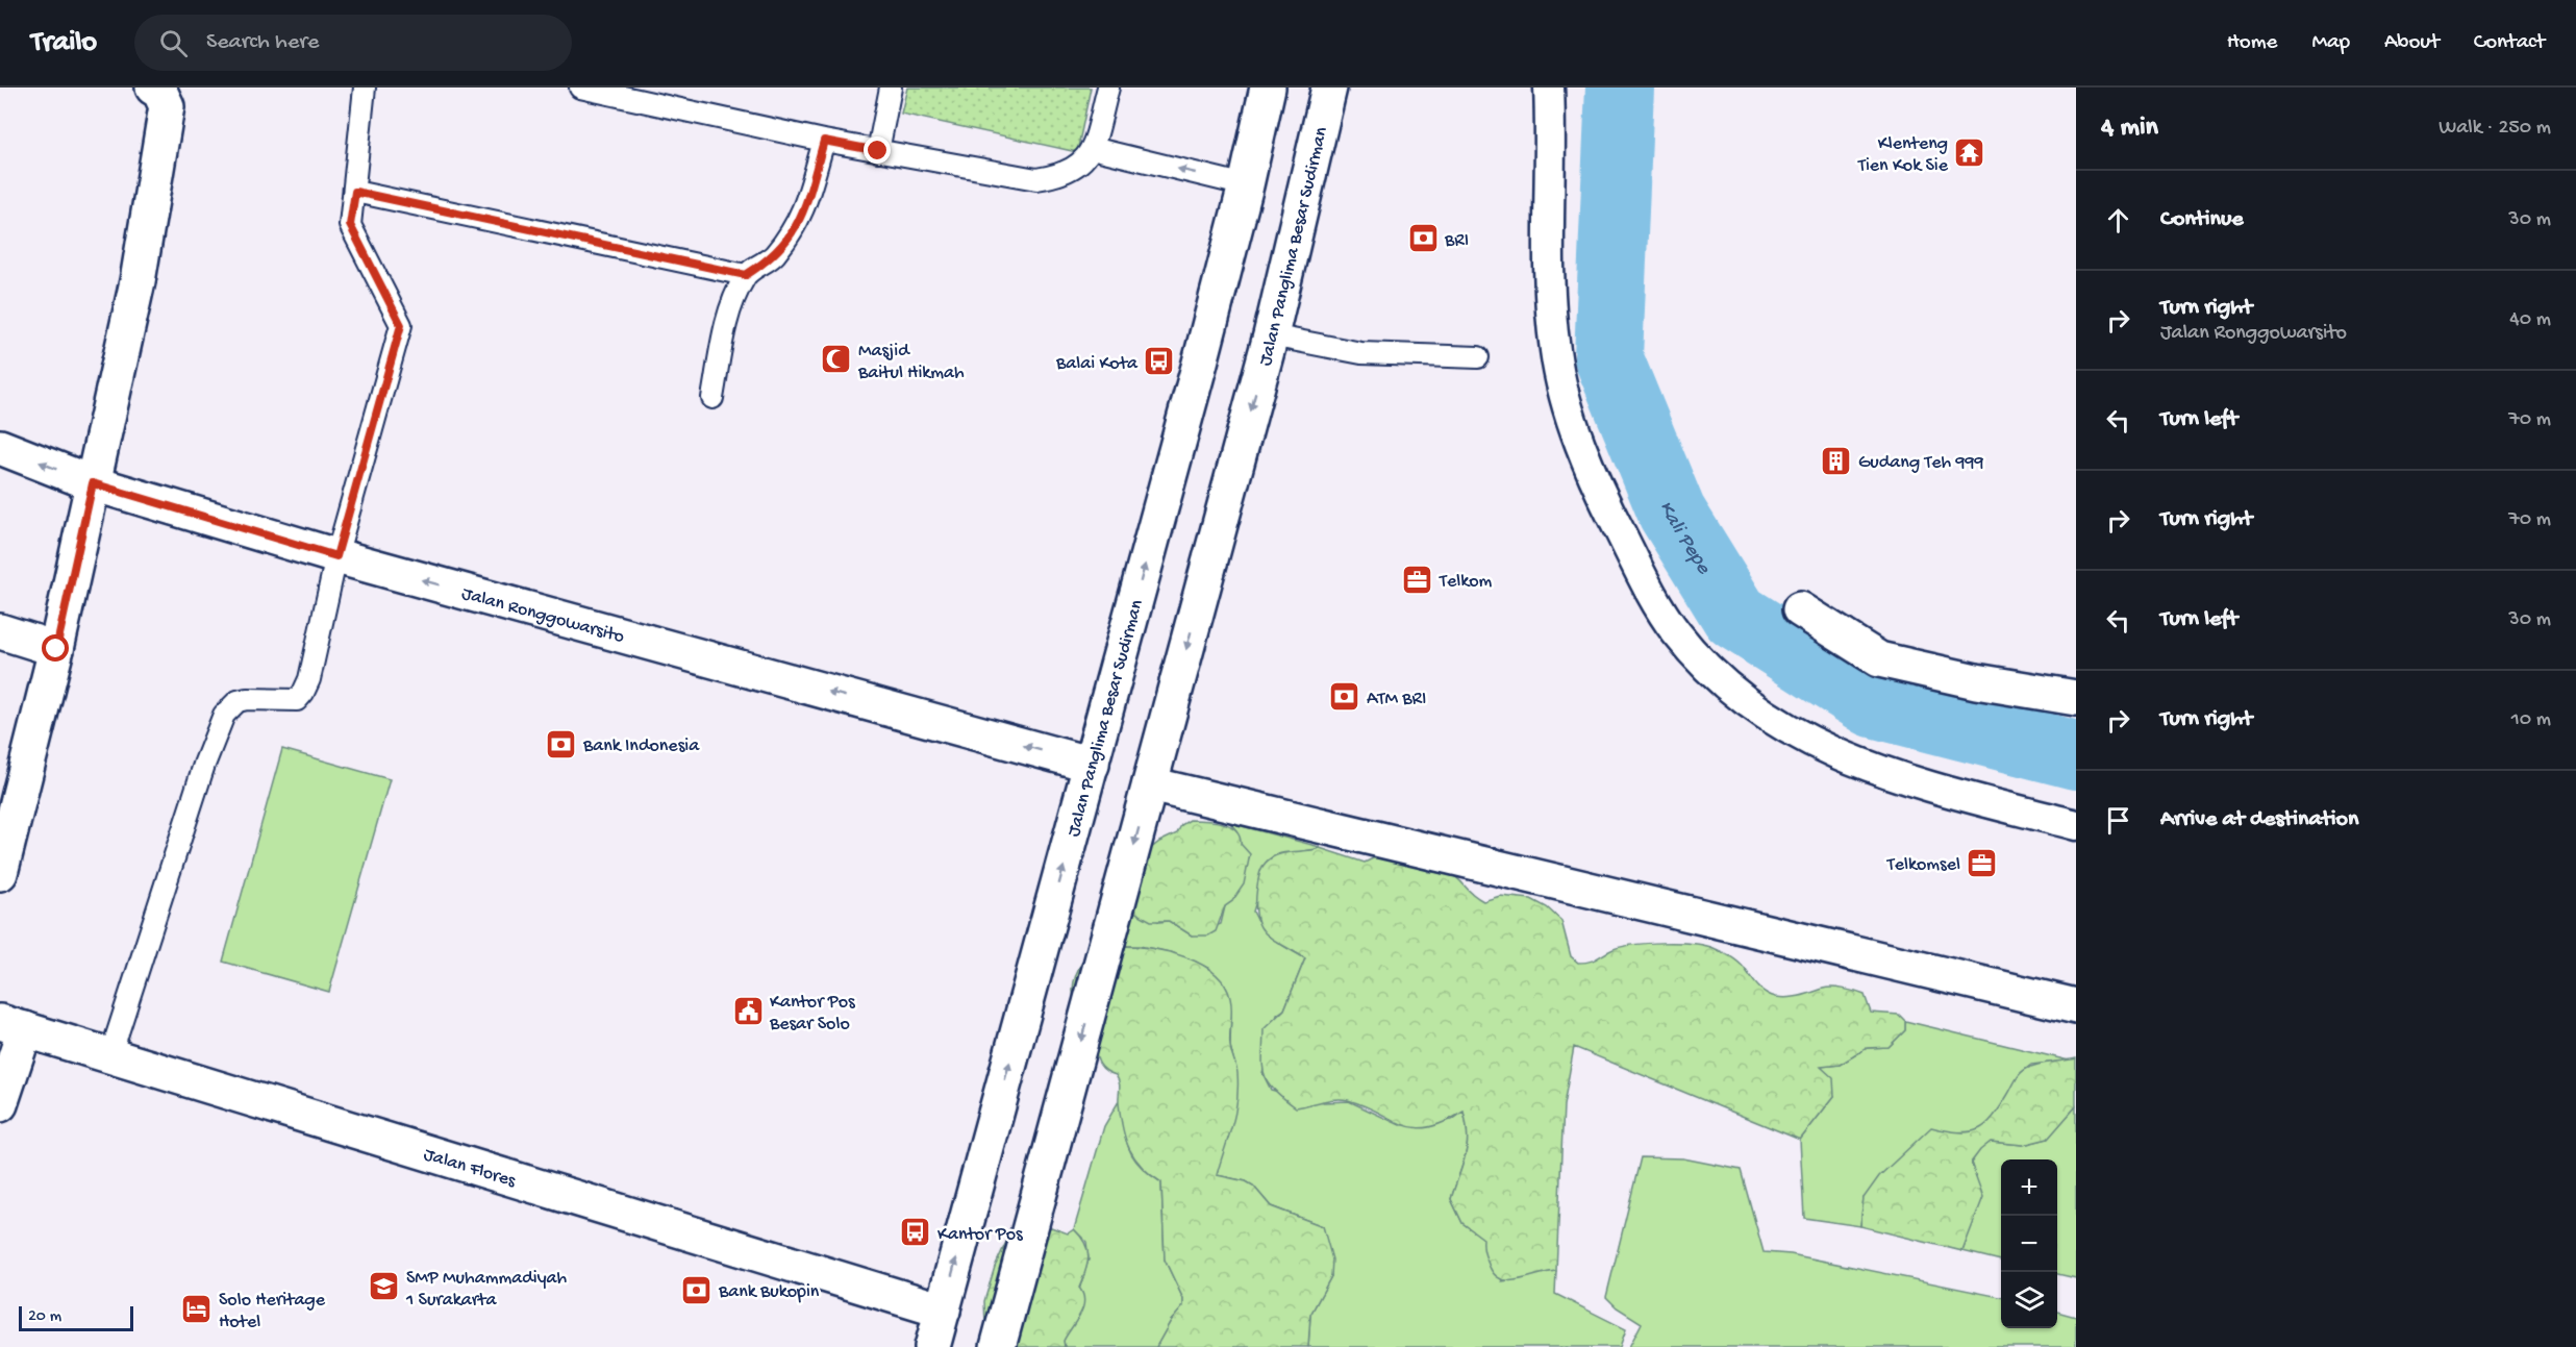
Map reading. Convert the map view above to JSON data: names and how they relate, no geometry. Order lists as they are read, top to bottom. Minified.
{"streets":{"main road":["Jalan Panglima Besar Sudirman","Jalan Ronggowarsito","Jalan Flores"]},"crossings":[["Jalan Panglima Besar Sudirman","Jalan Ronggowarsito"],["Jalan Panglima Besar Sudirman","Jalan Flores"]],"one_way":["Jalan Ronggowarsito"],"water":["Kali Pepe"],"places":{"temple":["Klenteng Tien Kok Sie"],"bank":["BRI","ATM BRI","Bank Indonesia","Bank Bukopin"],"mosque":["Masjid Baitul Hikmah"],"bus stop":["Balai Kota","Kantor Pos"],"building":["Gudang Teh 999"],"office":["Telkom","Telkomsel"],"public building":["Kantor Pos Besar Solo"],"school or university":["SMP Muhammadiyah 1 Surakarta"],"hotel":["Solo Heritage Hotel"]},"scale_bar":"20 m","page":{"header":"Trailo","search":"Search here","nav":["Home","Map","About","Contact"],"heading":["4 min","Walk · 250 m"],"list":[["Continue","30 m"],["Turn right","Jalan Ronggowarsito","40 m"],["Turn left","70 m"],["Turn right","70 m"],["Turn left","30 m"],["Turn right","10 m"],"Arrive at destination"],"map_buttons":["+","−"],"scale":"20 m"}}
